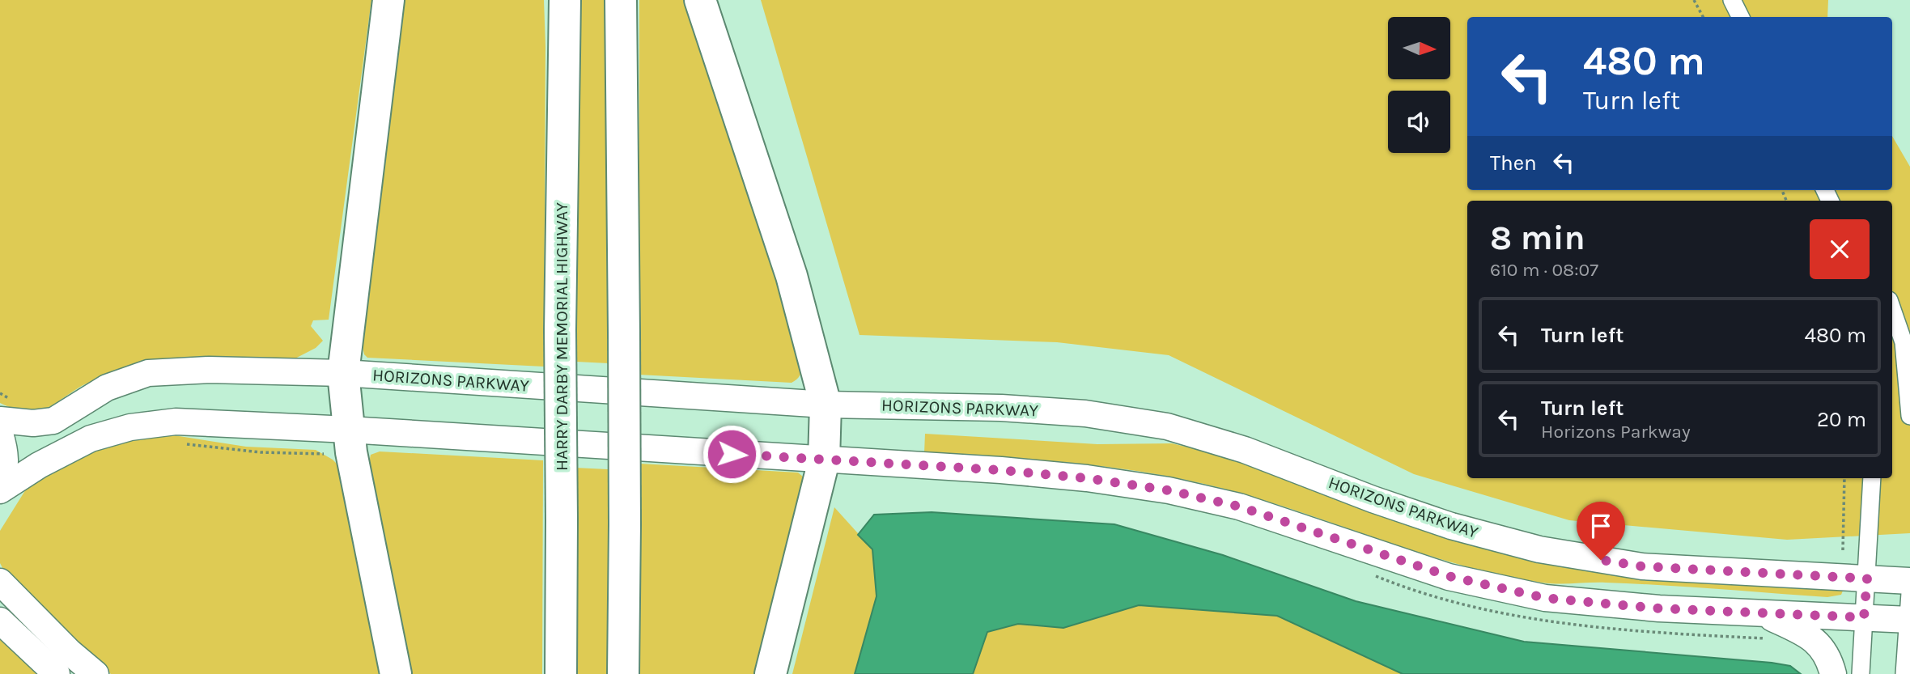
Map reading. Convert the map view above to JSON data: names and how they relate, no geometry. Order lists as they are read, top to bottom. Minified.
{"streets":{"highway":["HARRY DARBY MEMORIAL HIGHWAY"],"main road":["HORIZONS PARKWAY"]},"north":"right","page":{"turn":["480 m","Turn left"],"then":"Then","heading":["8 min","610 m · 08:07"],"list":[{"name":"Turn left","value":"480 m"},{"name":"Turn left","note":"Horizons Parkway","value":"20 m"}]}}
